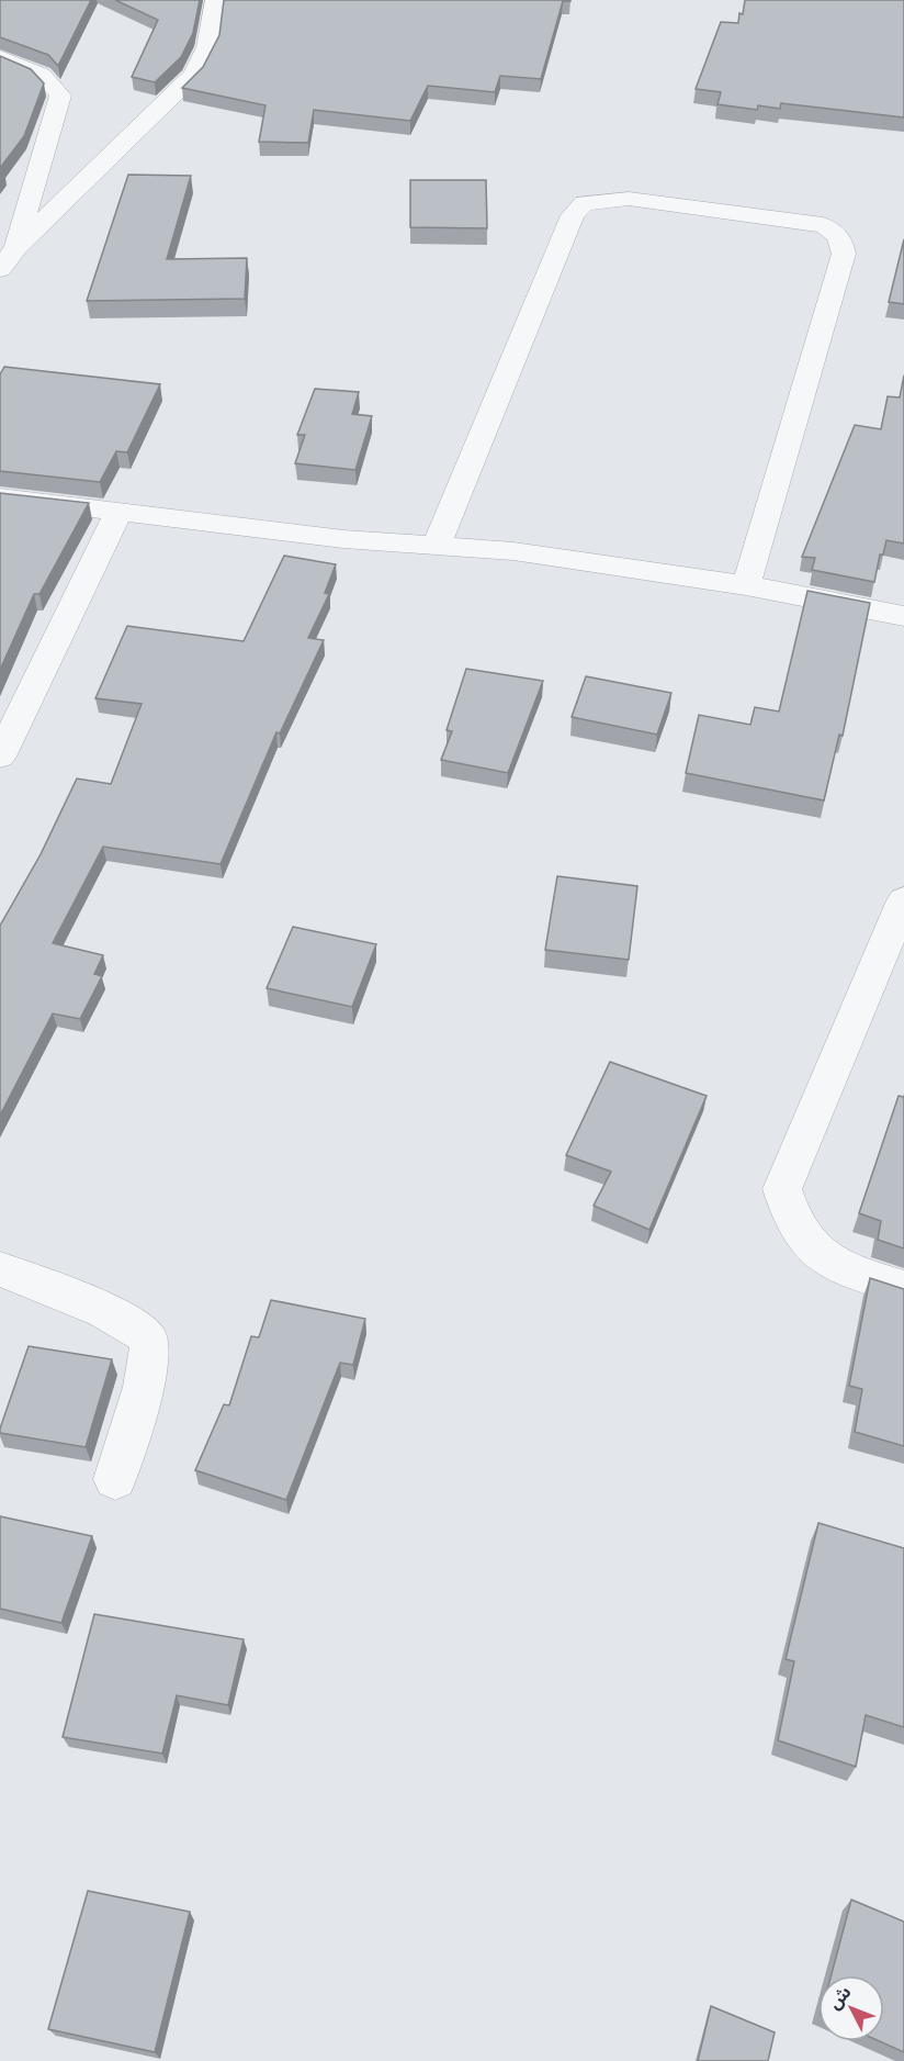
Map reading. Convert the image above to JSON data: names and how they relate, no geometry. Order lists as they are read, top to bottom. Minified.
{"north":"top left"}
